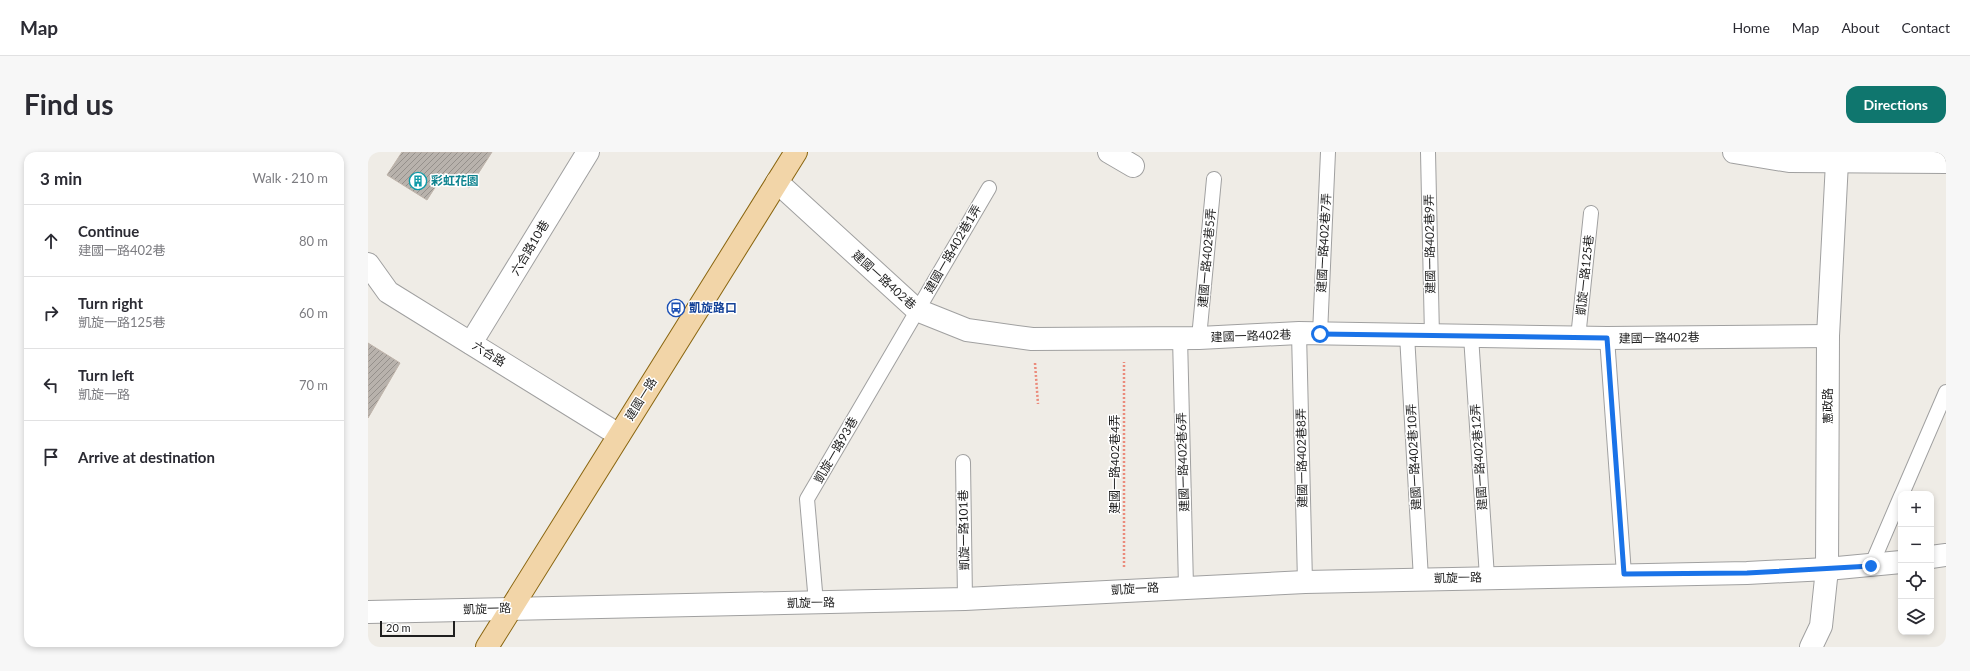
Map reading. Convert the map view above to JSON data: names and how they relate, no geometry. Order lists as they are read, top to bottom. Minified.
{"streets":{"main road":["建國一路"],"street":["六合路10巷","建國一路402巷","六合路","憲政路","凱旋一路"],"lane":["建國一路402巷7弄","建國一路402巷9弄","建國一路402巷1弄","建國一路402巷5弄","凱旋一路125巷","凱旋一路93巷","建國一路402巷10弄","建國一路402巷12弄","建國一路402巷8弄","建國一路402巷6弄","凱旋一路101巷"],"path":["建國一路402巷4弄"]},"crossings":[["建國一路402巷7弄","建國一路402巷"],["建國一路402巷7弄","建國一路402巷8弄"],["建國一路402巷9弄","建國一路402巷"],["六合路10巷","六合路"],["建國一路402巷1弄","建國一路402巷"],["建國一路402巷1弄","凱旋一路93巷"],["建國一路402巷5弄","建國一路402巷"],["建國一路402巷5弄","建國一路402巷6弄"],["凱旋一路125巷","建國一路402巷"],["建國一路402巷","建國一路"],["建國一路402巷","憲政路"],["建國一路402巷","凱旋一路93巷"],["建國一路402巷","建國一路402巷10弄"],["建國一路402巷","建國一路402巷12弄"],["建國一路402巷","建國一路402巷8弄"],["建國一路402巷","建國一路402巷6弄"],["建國一路402巷","建國一路402巷4弄"],["六合路","建國一路"],["建國一路","凱旋一路"],["憲政路","凱旋一路"],["凱旋一路93巷","凱旋一路"],["建國一路402巷10弄","凱旋一路"],["建國一路402巷12弄","凱旋一路"],["建國一路402巷8弄","凱旋一路"],["建國一路402巷6弄","凱旋一路"],["建國一路402巷4弄","凱旋一路"],["凱旋一路101巷","凱旋一路"]],"places":{"building":["彩虹花園"],"bus stop":["凱旋路口"]},"scale_bar":"20 m","page":{"header":"Map","nav":["Home","Map","About","Contact"],"buttons":"Directions","title":"Find us","heading":["3 min","Walk · 210 m"],"list":[["Continue","建國一路402巷","80 m"],["Turn right","凱旋一路125巷","60 m"],["Turn left","凱旋一路","70 m"],"Arrive at destination"],"map_buttons":["+","−"],"scale":"20 m"}}
